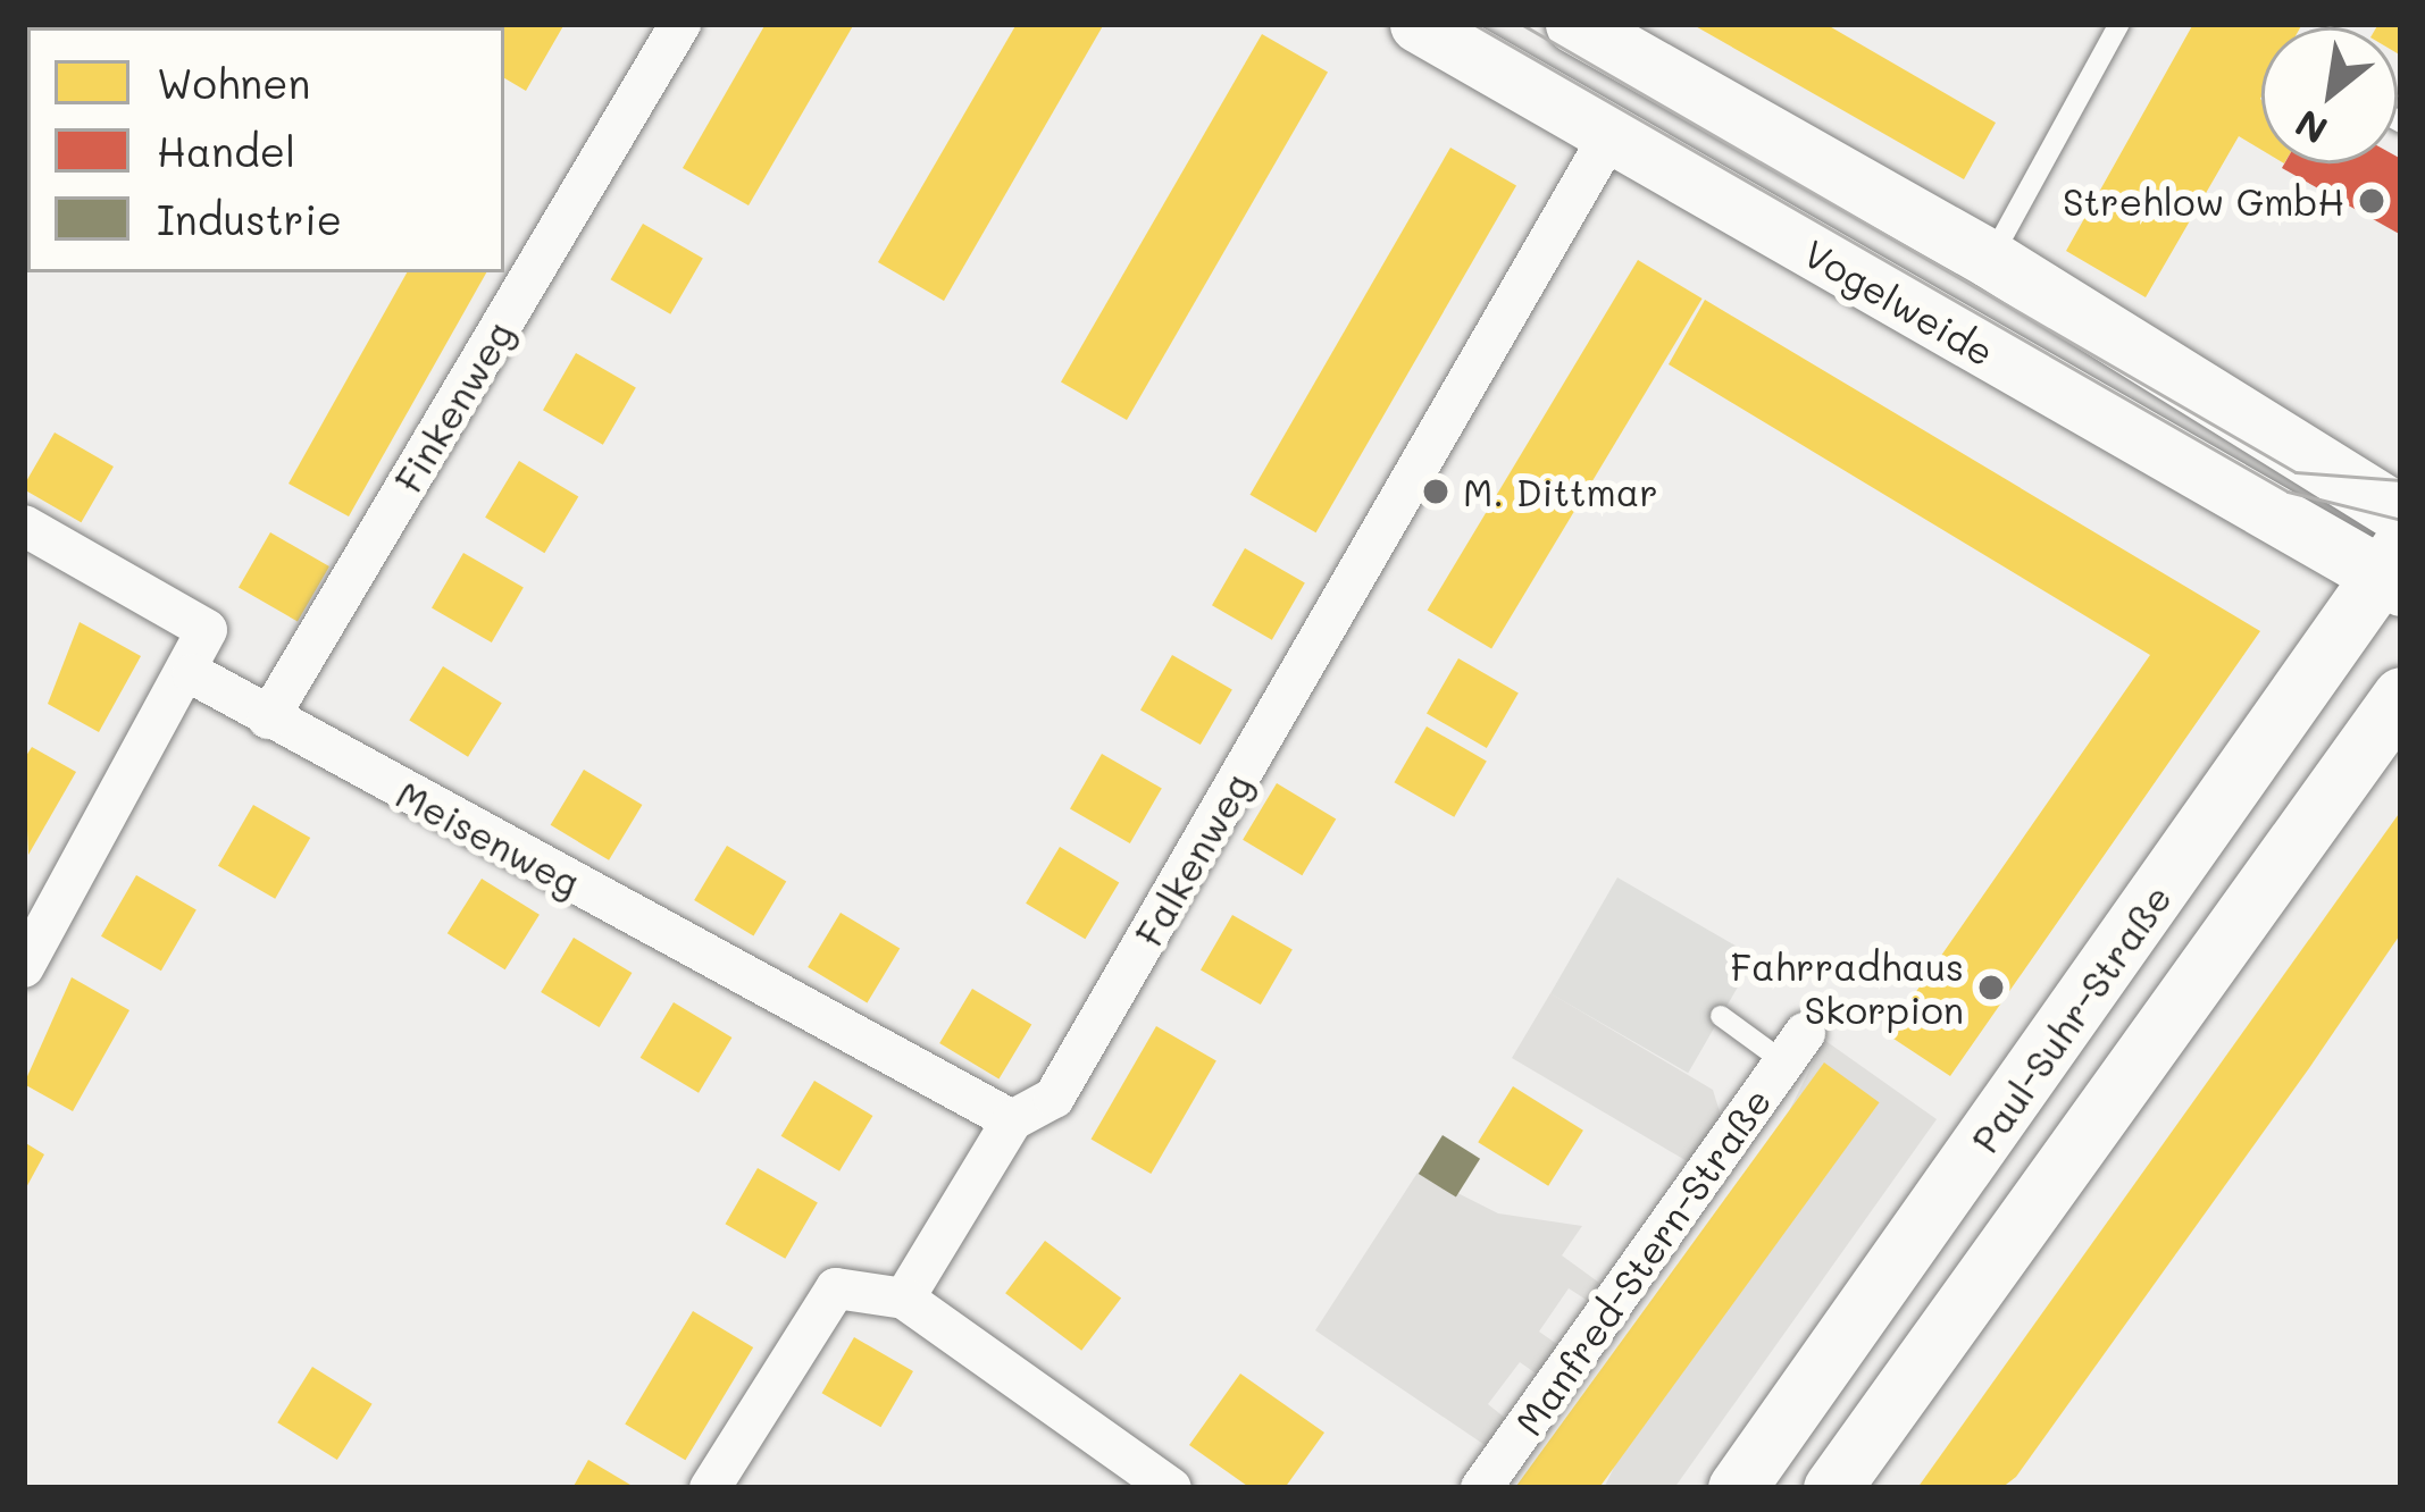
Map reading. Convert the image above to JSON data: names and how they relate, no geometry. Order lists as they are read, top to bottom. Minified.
{"streets":{"street":["Vogelweide","Finkenweg","Meisenweg","Falkenweg","Paul-Suhr-Straße","Manfred-Stern-Straße"]},"crossings":[["Vogelweide","Falkenweg"],["Vogelweide","Paul-Suhr-Straße"],["Finkenweg","Meisenweg"],["Meisenweg","Falkenweg"]],"places":["Strehlow GmbH","M. Dittmar","Fahrradhaus Skorpion"],"legend":["Wohnen","Handel","Industrie"],"north":"bottom left"}
